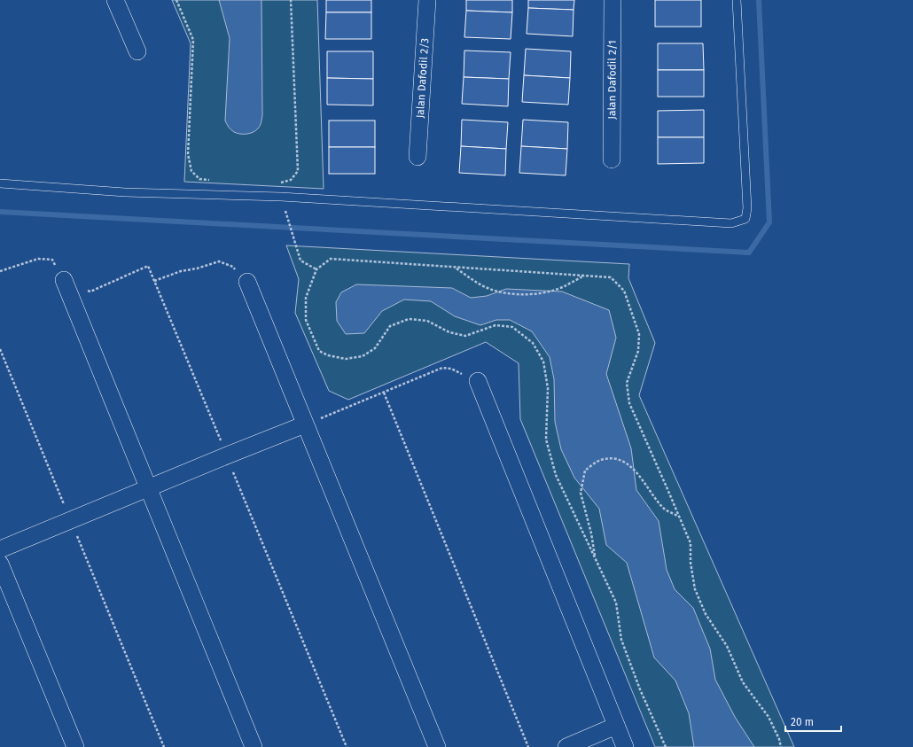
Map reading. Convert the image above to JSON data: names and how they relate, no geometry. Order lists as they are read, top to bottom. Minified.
{"streets":{"street":["Jalan Dafodil 2/3","Jalan Dafodil 2/1"]},"scale_bar":"20 m"}
